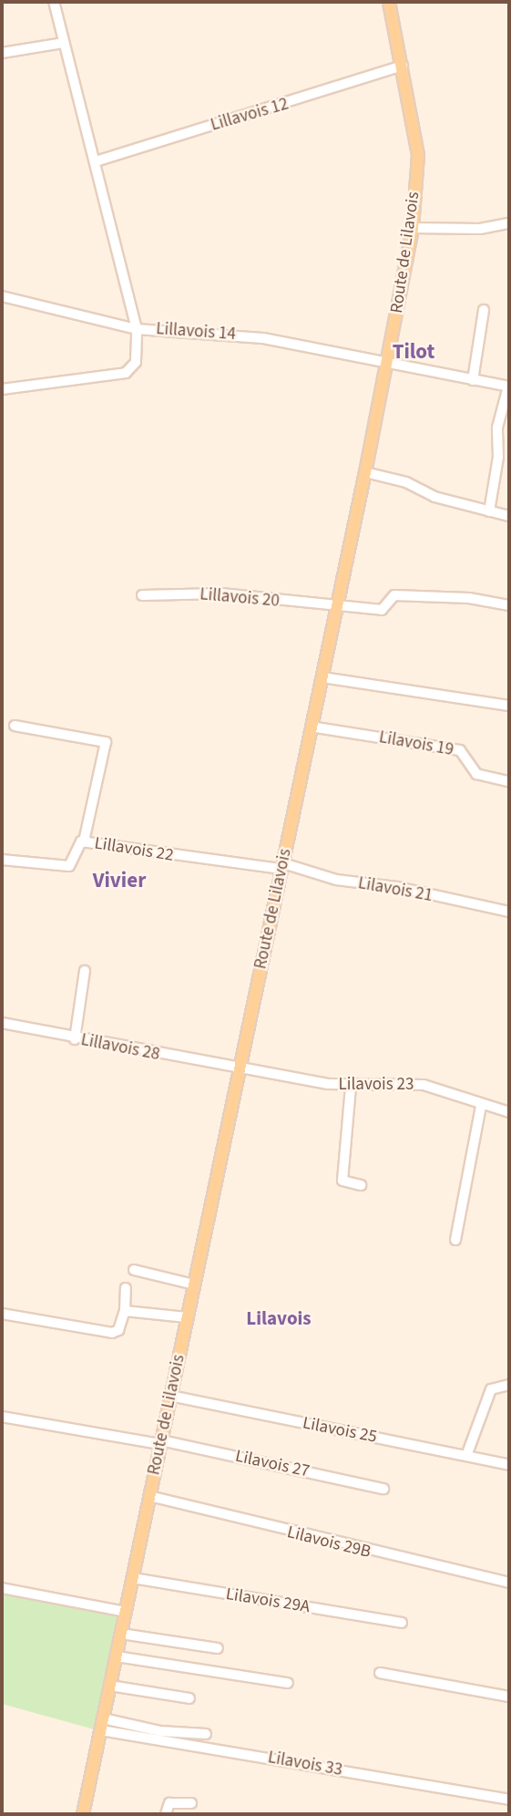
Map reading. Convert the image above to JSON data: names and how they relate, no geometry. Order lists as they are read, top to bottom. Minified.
{"streets":{"main road":["Route de Lilavois"],"street":["Lillavois 12","Lillavois 14","Lillavois 20","Lilavois 19","Lillavois 22","Lilavois 21","Lillavois 28","Lilavois 23","Lilavois 25","Lilavois 27","Lilavois 29B","Lilavois 29A","Lilavois 33"]},"crossings":[["Lillavois 12","Route de Lilavois"],["Route de Lilavois","Lillavois 14"],["Route de Lilavois","Lillavois 20"],["Route de Lilavois","Lilavois 19"],["Route de Lilavois","Lillavois 22"],["Route de Lilavois","Lilavois 21"],["Route de Lilavois","Lillavois 28"],["Route de Lilavois","Lilavois 23"],["Route de Lilavois","Lilavois 25"],["Route de Lilavois","Lilavois 27"],["Route de Lilavois","Lilavois 29B"],["Route de Lilavois","Lilavois 29A"],["Route de Lilavois","Lilavois 33"],["Lillavois 22","Lilavois 21"],["Lillavois 28","Lilavois 23"]],"districts":["Tilot","Vivier","Lilavois"]}
